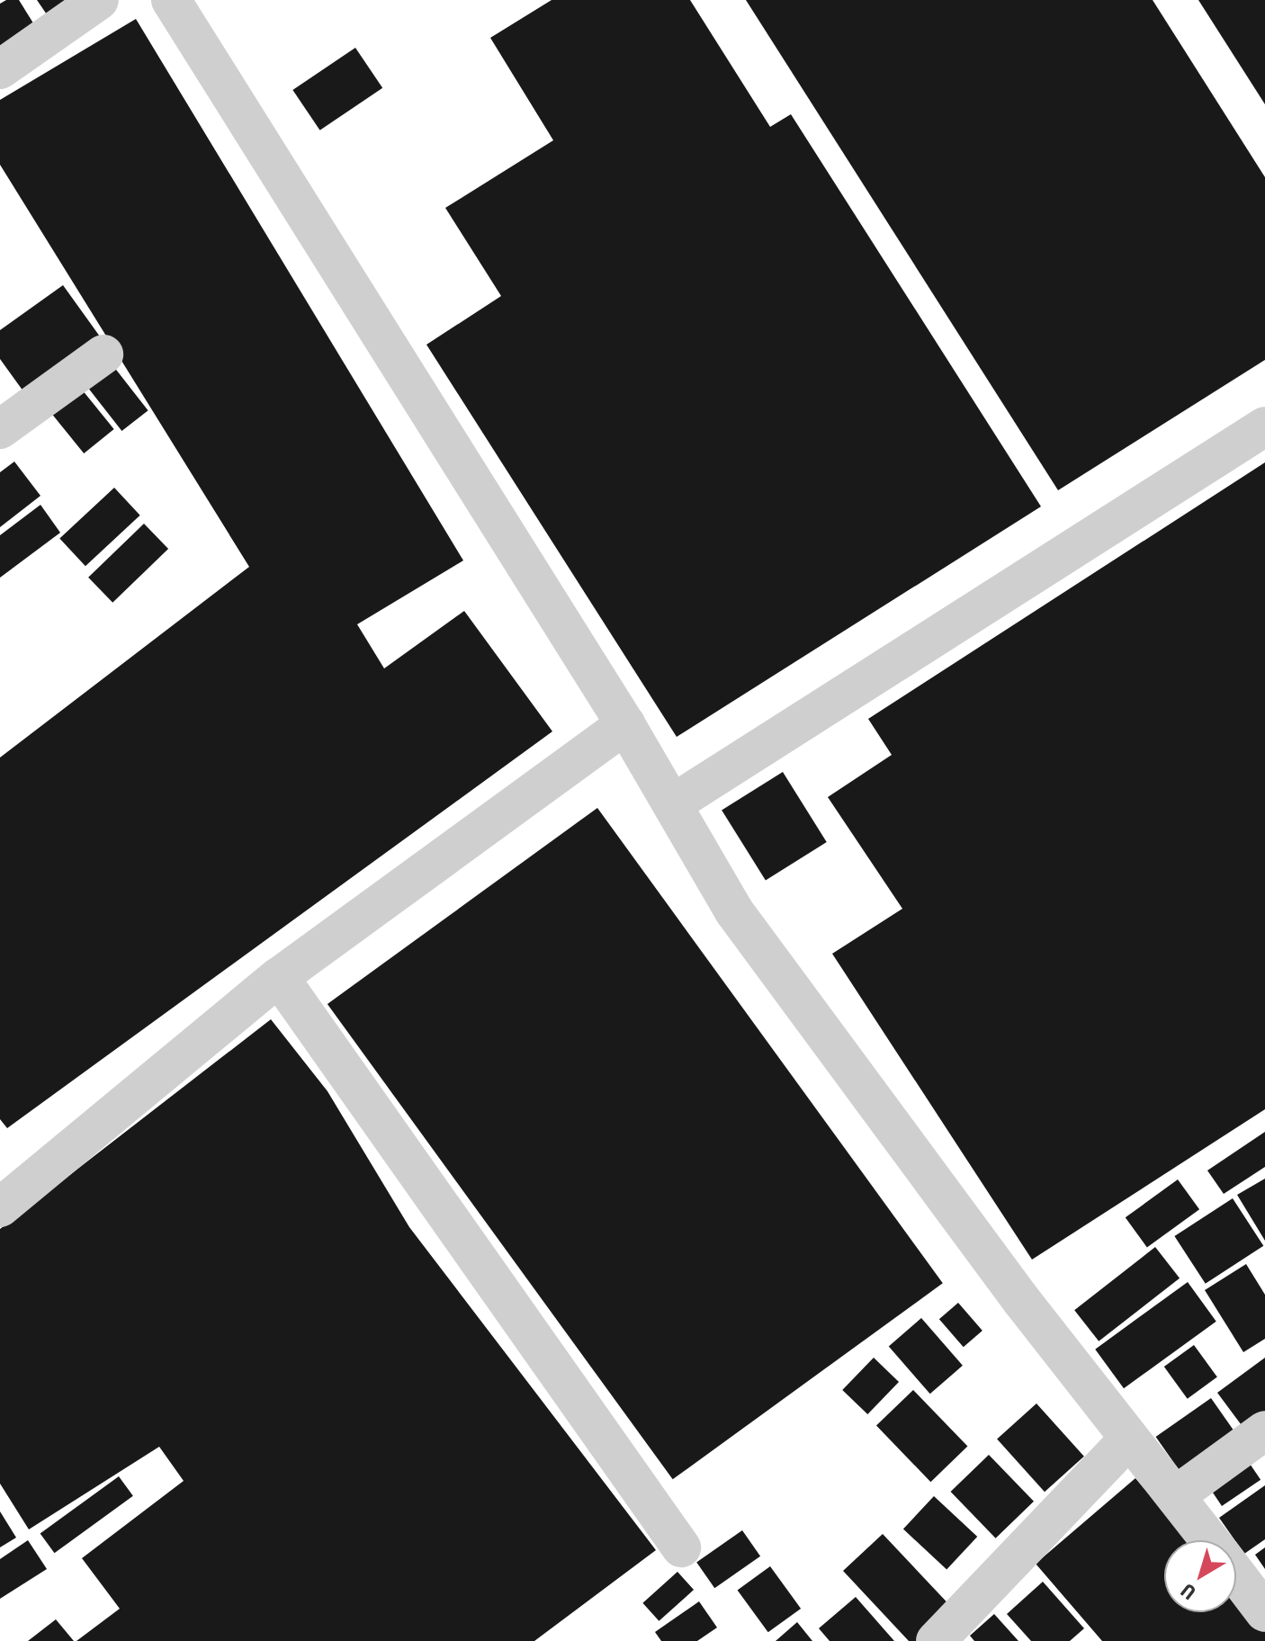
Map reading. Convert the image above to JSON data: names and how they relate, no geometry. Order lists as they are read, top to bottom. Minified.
{"north":"bottom left"}
